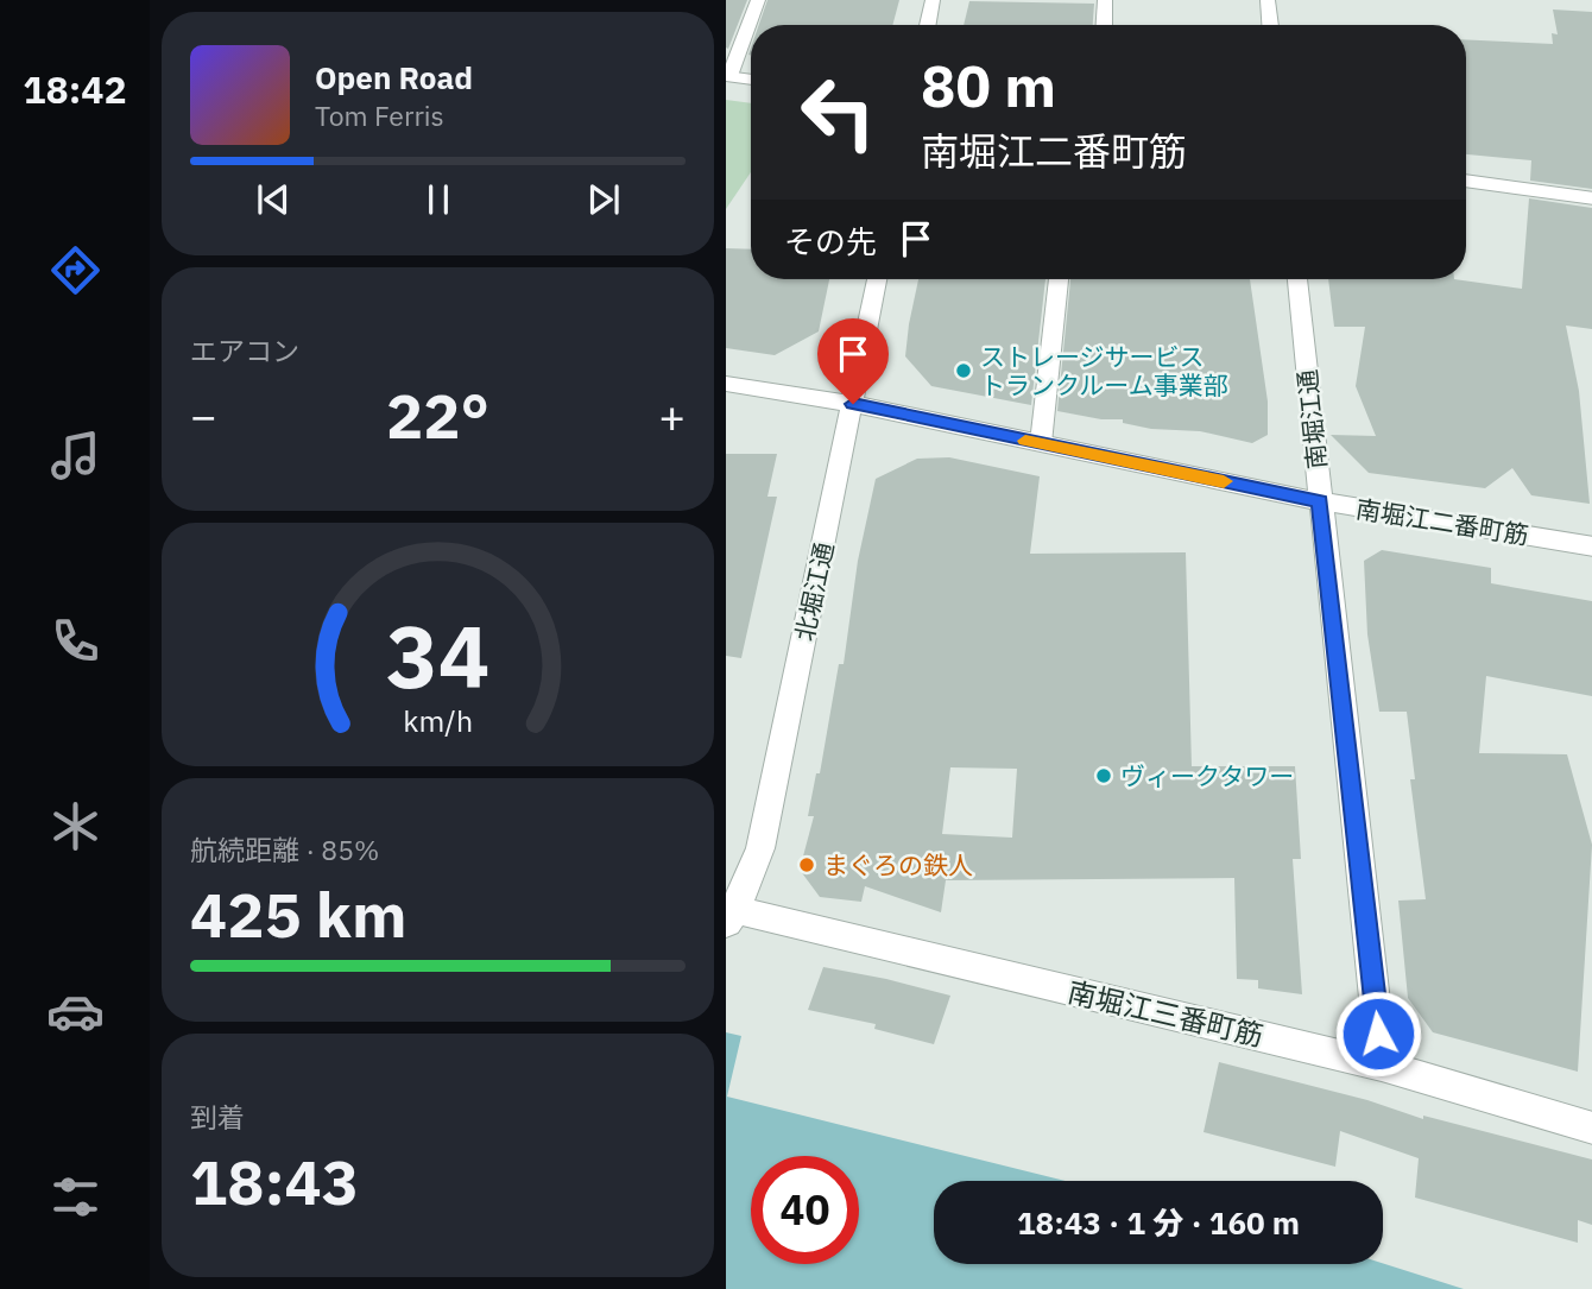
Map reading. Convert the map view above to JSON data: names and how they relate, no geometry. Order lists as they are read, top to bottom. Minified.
{"streets":{"street":["南堀江通","南堀江二番町筋","北堀江通","南堀江三番町筋"]},"crossings":[["南堀江通","南堀江二番町筋"],["南堀江通","南堀江三番町筋"],["南堀江二番町筋","北堀江通"],["北堀江通","南堀江三番町筋"]],"places":["ストレージサービス トランクルーム事業部","ヴィークタワー","まぐろの鉄人"],"page":{"tabs":"18:42","turn":["80 m","南堀江二番町筋"],"song":["Open Road","Tom Ferris"],"then":"その先","tile":["エアコン",["航続距離 · 85%","425 km"],["到着","18:43"]],"heat":["−","22°","+"],"limit":"40","trip":"18:43 · 1 分 · 160 m","gauge":["34","km/h"]}}
